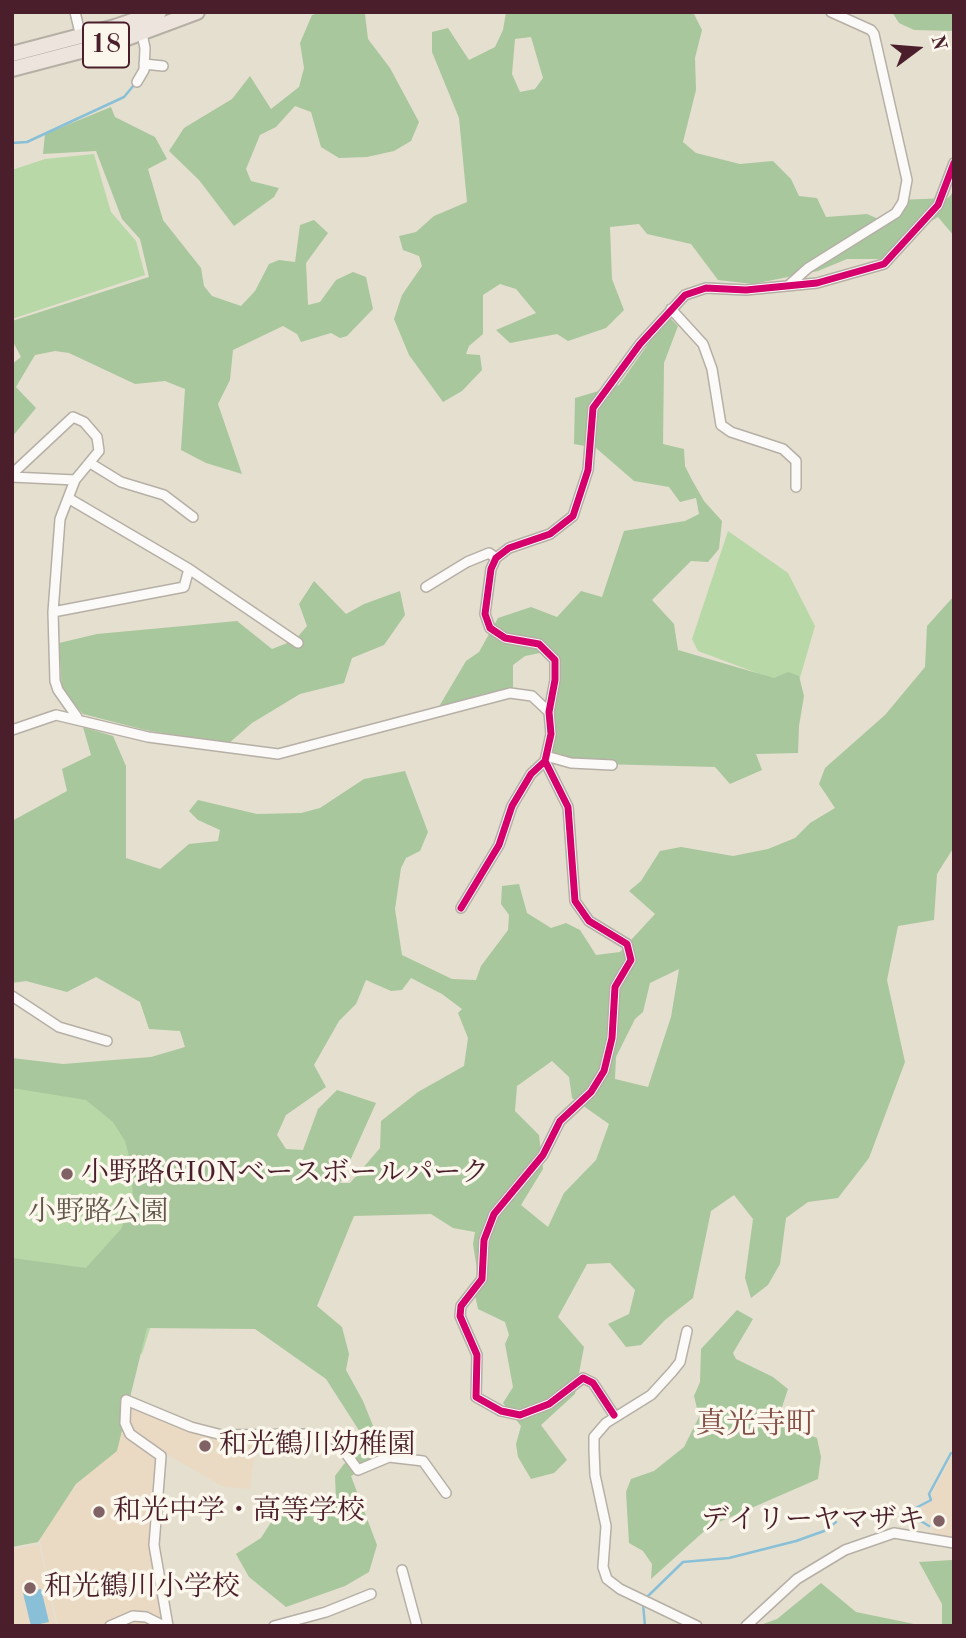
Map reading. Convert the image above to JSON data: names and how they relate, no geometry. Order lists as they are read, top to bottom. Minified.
{"streets":{"main road":["18"]},"districts":["真光寺町"],"parks":["小野路公園"],"places":["小野路GIONベースボールパーク","和光鶴川幼稚園","和光中学・高等学校","デイリーヤマザキ","和光鶴川小学校"],"north":"right"}
